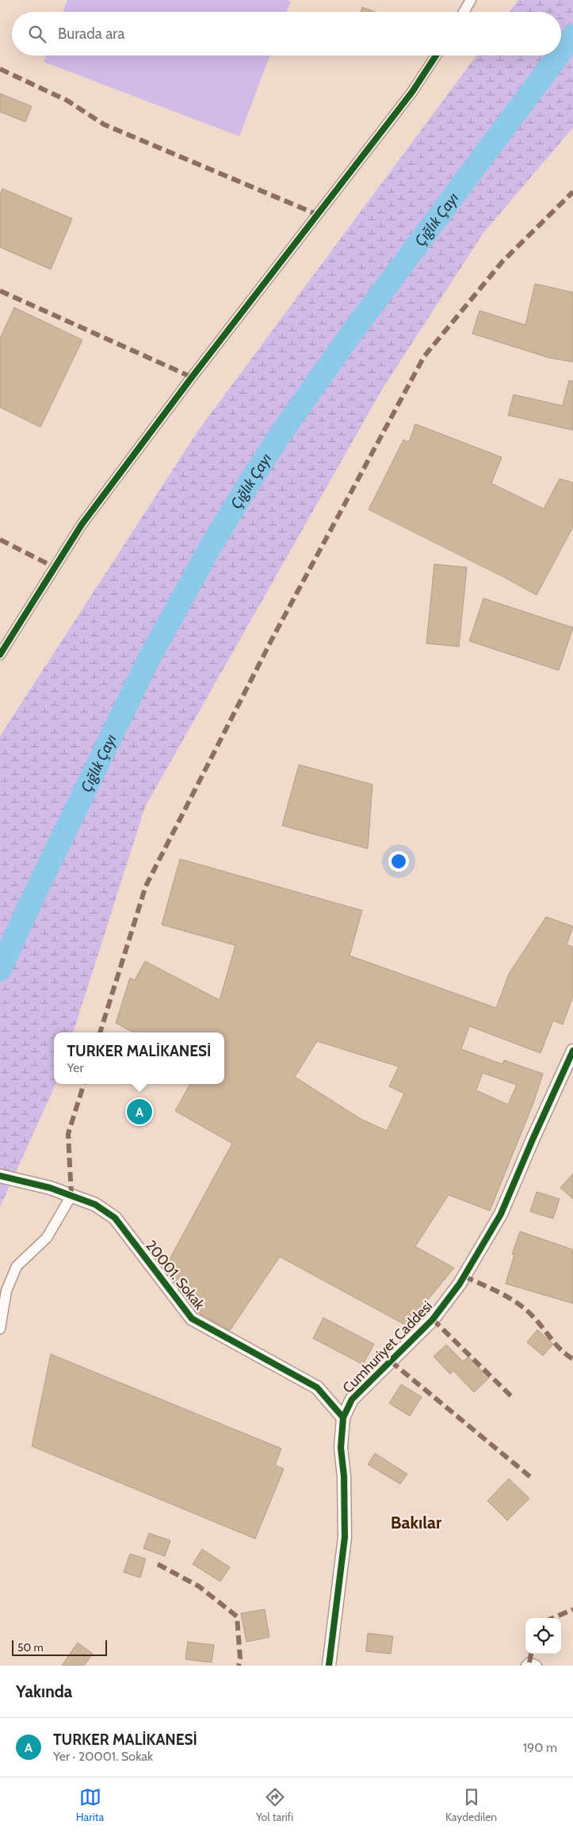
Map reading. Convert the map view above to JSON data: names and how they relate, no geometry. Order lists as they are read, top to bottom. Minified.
{"streets":{"street":["20001. Sokak","Cumhuriyet Caddesi"]},"crossings":[["20001. Sokak","Cumhuriyet Caddesi"]],"districts":["Bakılar"],"water":["Çığlık Çayı"],"scale_bar":"50 m","page":{"search":"Burada ara","popup":["TURKER MALİKANESİ","Yer"],"pins":"A","scale":"50 m","heading":"Yakında","list":[{"mark":"A","name":"TURKER MALİKANESİ","note":"Yer · 20001. Sokak","value":"190 m"}],"nav":["Harita","Yol tarifi","Kaydedilen"]}}
